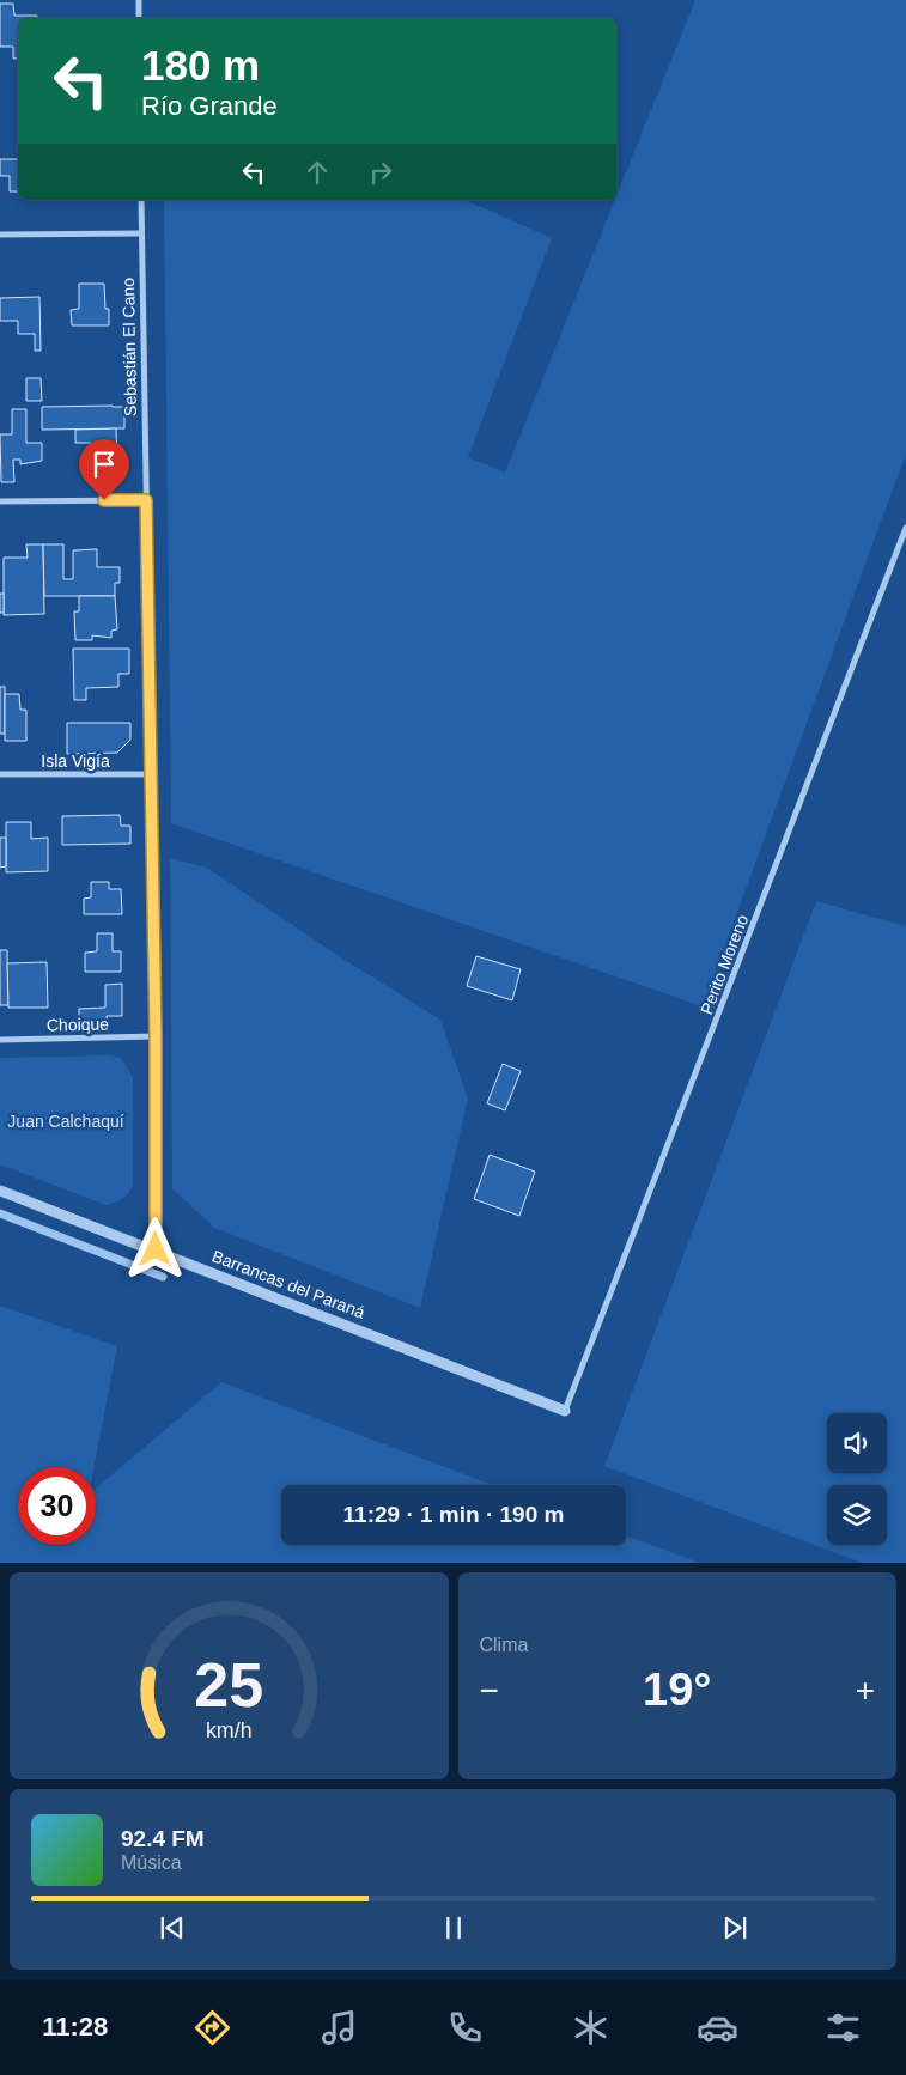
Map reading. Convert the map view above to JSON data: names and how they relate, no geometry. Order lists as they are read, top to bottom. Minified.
{"streets":{"street":["Sebastián El Cano","Isla Vigía","Perito Moreno","Choique","Barrancas del Paraná"]},"crossings":[["Sebastián El Cano","Isla Vigía"],["Sebastián El Cano","Choique"],["Sebastián El Cano","Barrancas del Paraná"],["Perito Moreno","Barrancas del Paraná"]],"parks":["Juan Calchaquí"],"page":{"turn":["180 m","Río Grande"],"limit":"30","trip":"11:29 · 1 min · 190 m","tile":"Clima","heat":["−","19°","+"],"song":["92.4 FM","Música"],"tabs":"11:28","gauge":["25","km/h"]}}
